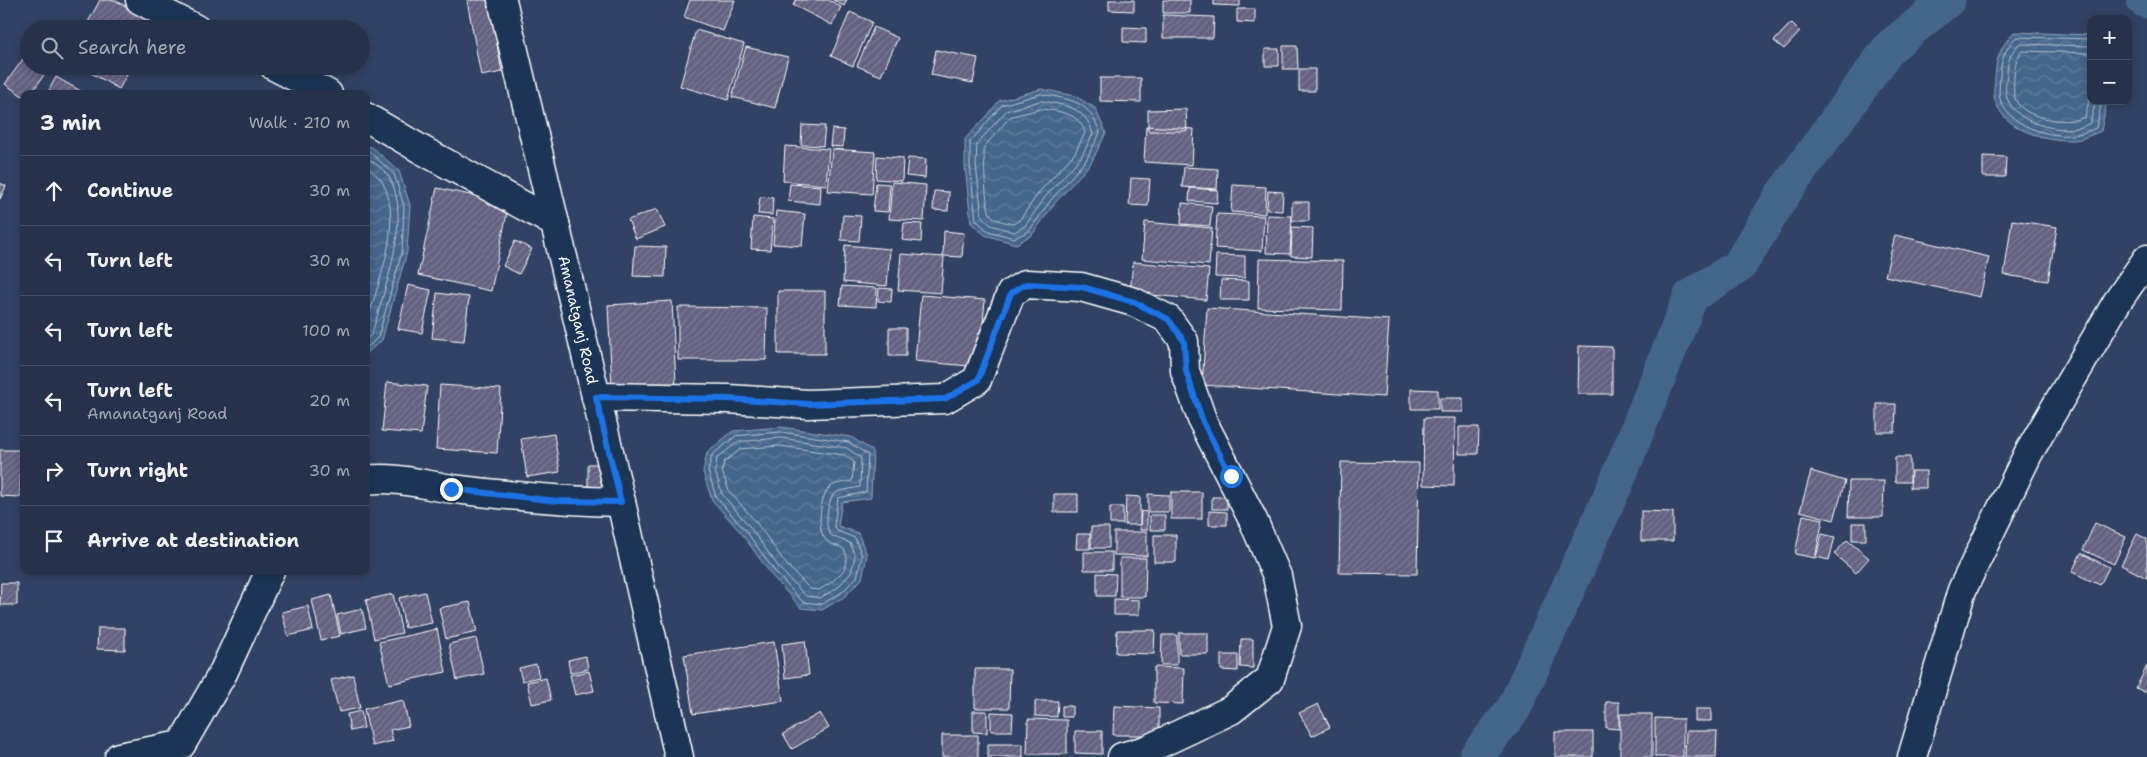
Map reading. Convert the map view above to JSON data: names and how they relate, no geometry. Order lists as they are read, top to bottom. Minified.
{"streets":{"street":["Amanatganj Road"]},"page":{"map_buttons":["+","−"],"search":"Search here","heading":["3 min","Walk · 210 m"],"list":[["Continue","30 m"],["Turn left","30 m"],["Turn left","100 m"],["Turn left","Amanatganj Road","20 m"],["Turn right","30 m"],"Arrive at destination"]}}
